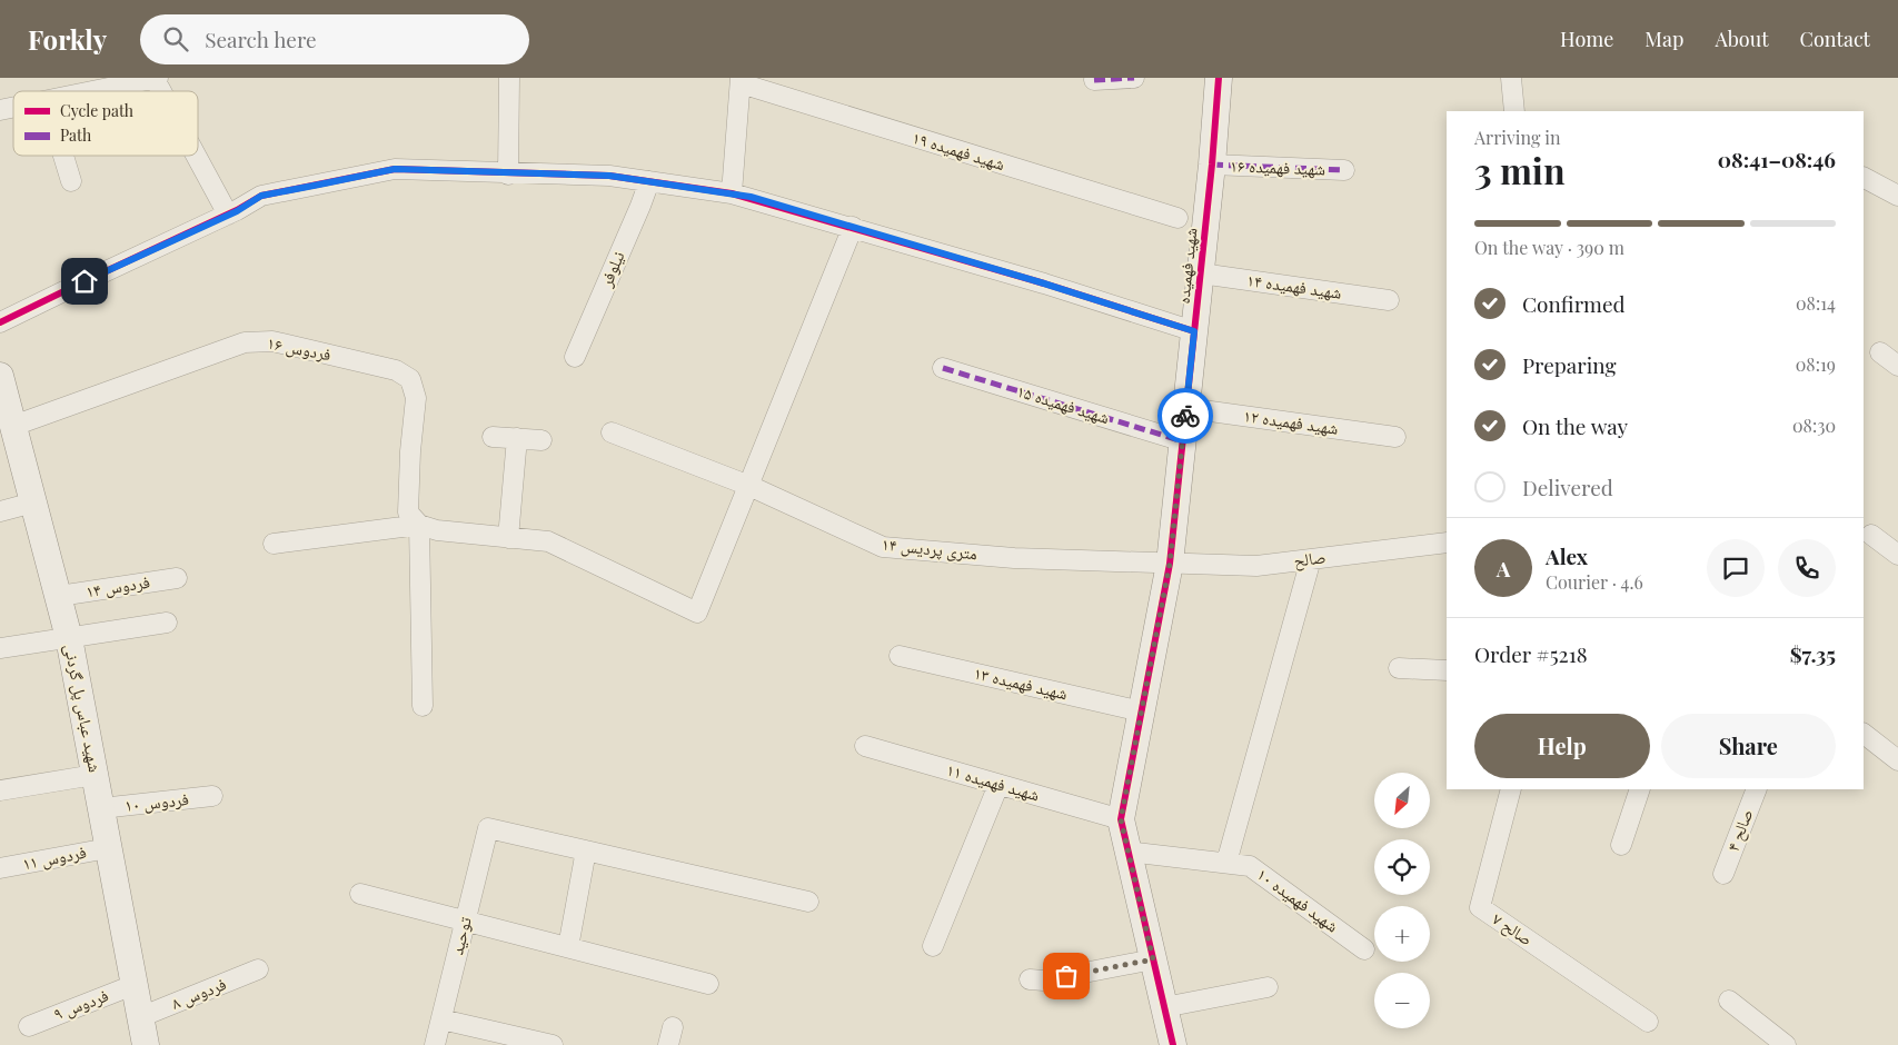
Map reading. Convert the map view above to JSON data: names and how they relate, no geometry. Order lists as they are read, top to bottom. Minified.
{"streets":{"street":["شهید فهمیده ۱۹","شهید فهمیده ۱۶","شهید فهمیده","نیلوفر","شهید فهمیده ۱۴","فردوس ۱۶","شهید فهمیده ۱۵","شهید فهمیده ۱۲","۱۴ متری پردیس","صالح","فردوس ۱۴","شهید فهمیده ۱۳","شهید عباس پل گردنی","شهید فهمیده ۱۱","فردوس ۱۰","صالح ۴","فردوس ۱۱","شهید فهمیده ۱۰","صالح ۷","توحید","فردوس ۸","فردوس ۹"]},"crossings":[["شهید فهمیده ۱۶","شهید فهمیده"],["شهید فهمیده","شهید فهمیده ۱۴"],["شهید فهمیده","شهید فهمیده ۱۵"],["شهید فهمیده","شهید فهمیده ۱۲"],["شهید فهمیده","۱۴ متری پردیس"],["شهید فهمیده","صالح"],["شهید فهمیده","شهید فهمیده ۱۳"],["شهید فهمیده","شهید فهمیده ۱۱"],["شهید فهمیده","شهید فهمیده ۱۰"],["فردوس ۱۶","شهید عباس پل گردنی"],["۱۴ متری پردیس","صالح"],["فردوس ۱۴","شهید عباس پل گردنی"],["شهید عباس پل گردنی","فردوس ۱۰"],["شهید عباس پل گردنی","فردوس ۱۱"],["شهید عباس پل گردنی","فردوس ۸"],["شهید عباس پل گردنی","فردوس ۹"]],"legend":["Cycle path","Path"],"north":"bottom left","page":{"header":"Forkly","search":"Search here","nav":["Home","Map","About","Contact"],"heading":["3 min","Arriving in","08:41–08:46"],"panel":["Alex","Courier · 4.6","Order #5218","$7.35"],"bar":"On the way · 390 m","list":[["Confirmed","08:14"],["Preparing","08:19"],["On the way","08:30"],"Delivered"],"round":"A","buttons":["Help","Share"],"map_buttons":["+","−"]}}
